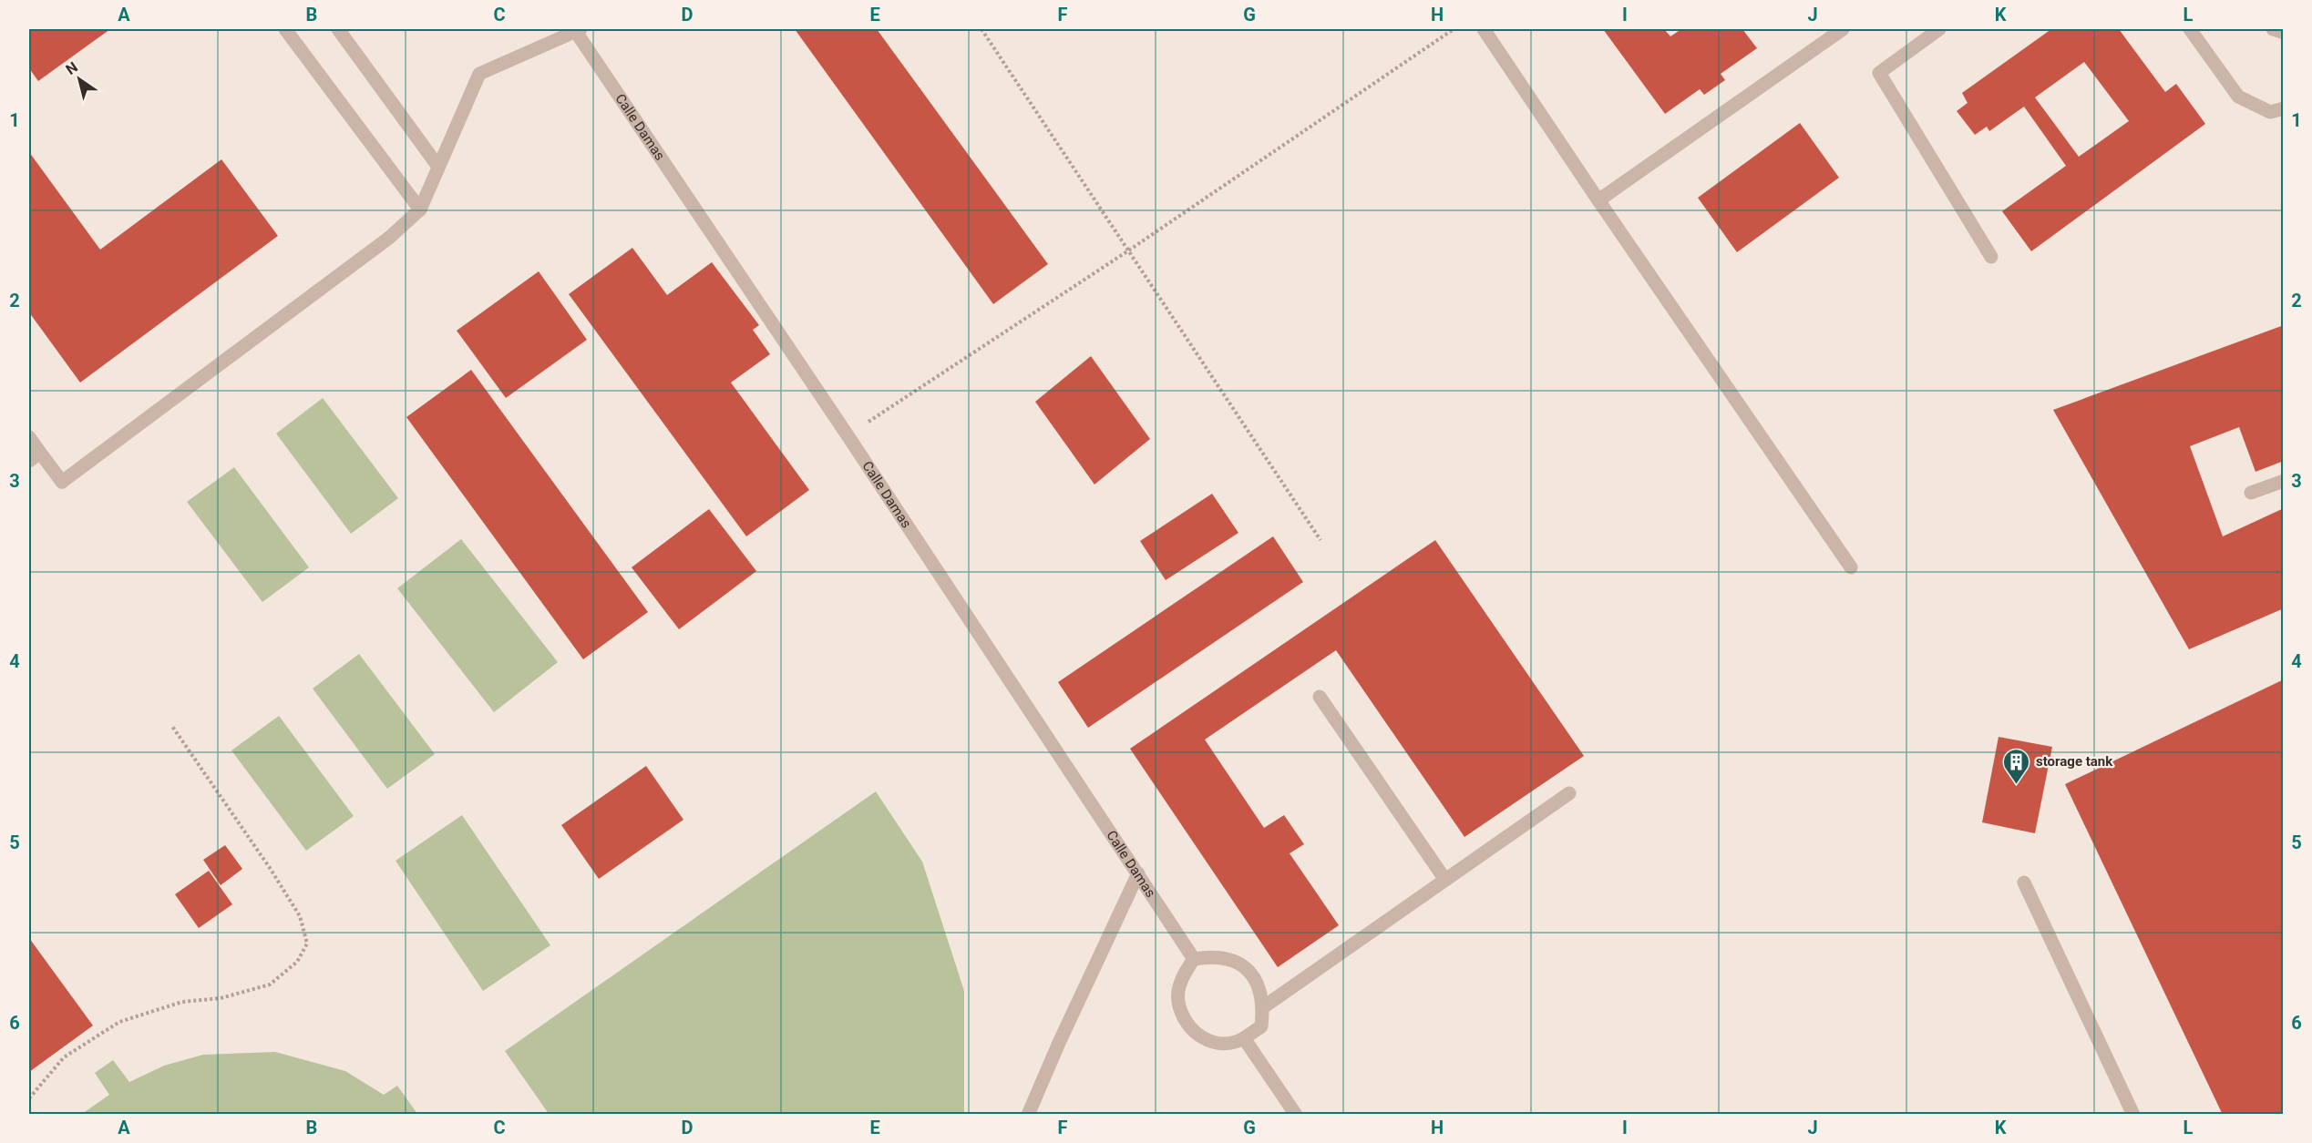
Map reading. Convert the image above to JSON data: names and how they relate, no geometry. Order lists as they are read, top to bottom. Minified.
{"streets":{"street":["Calle Damas"]},"places":{"building":["storage tank"]},"north":"top left","grid":{"columns":["A","B","C","D","E","F","G","H","I","J","K","L"],"rows":["1","2","3","4","5","6"]}}
